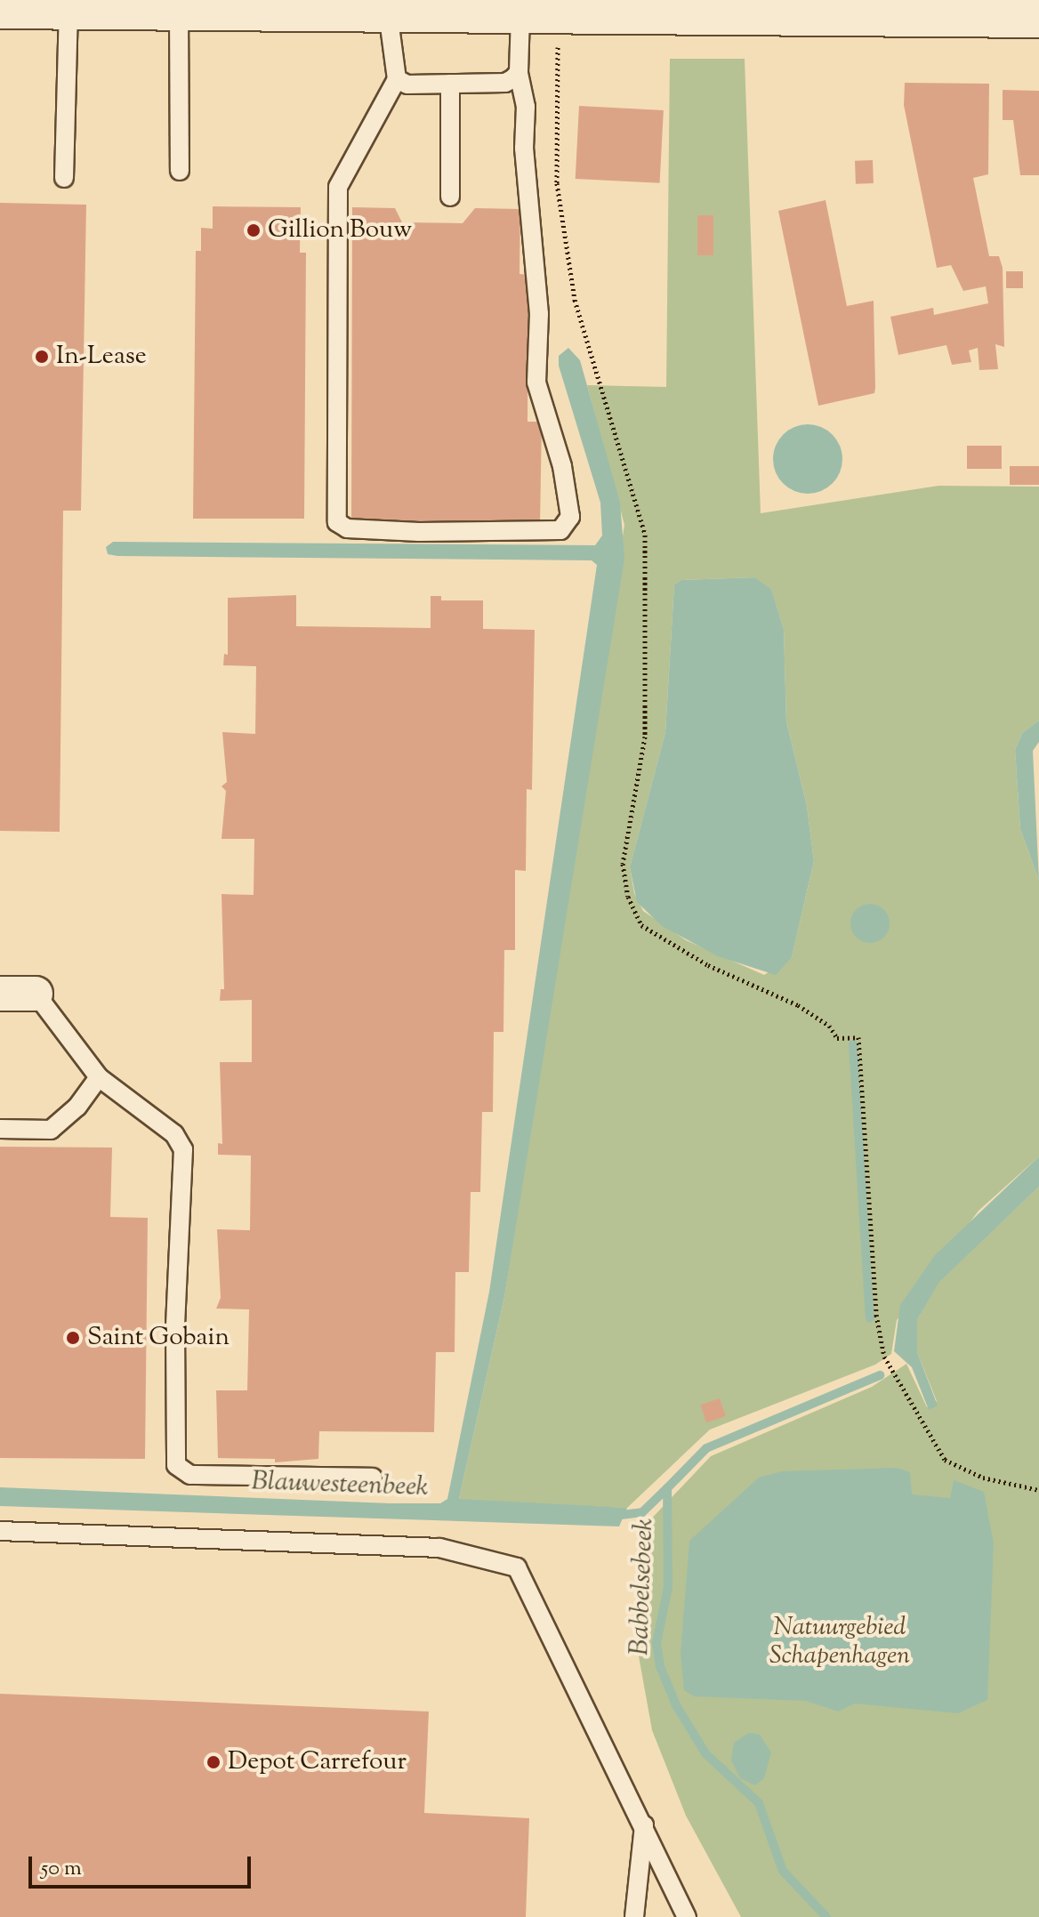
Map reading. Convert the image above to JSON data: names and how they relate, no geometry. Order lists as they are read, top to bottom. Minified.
{"water":["Blauwesteenbeek","Babbelsebeek"],"parks":["Natuurgebied Schapenhagen"],"places":["Gillion Bouw","In-Lease","Saint Gobain","Depot Carrefour"],"scale_bar":"50 m"}
